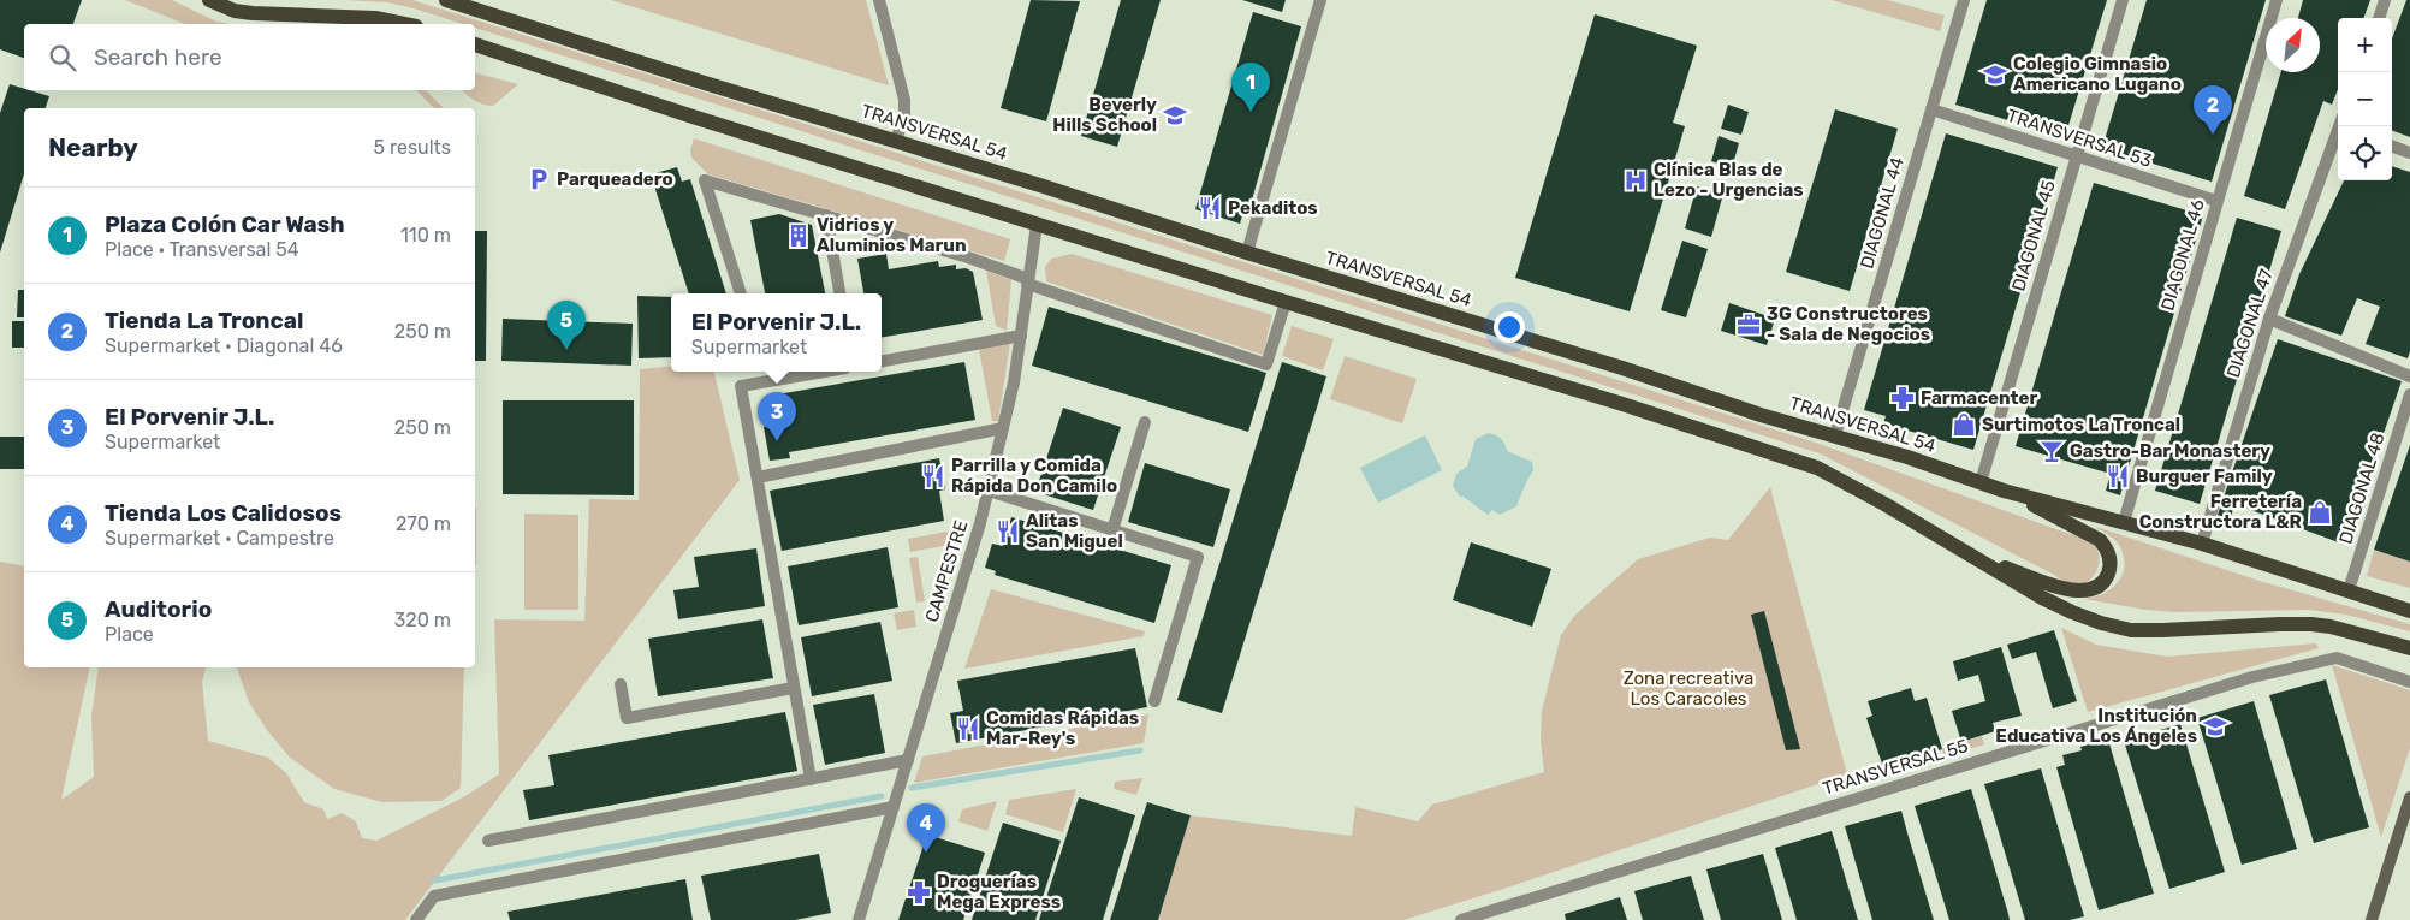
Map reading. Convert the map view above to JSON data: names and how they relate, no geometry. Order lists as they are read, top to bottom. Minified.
{"streets":{"main road":["TRANSVERSAL 54"],"street":["TRANSVERSAL 53","DIAGONAL 44","DIAGONAL 45","DIAGONAL 46","DIAGONAL 47","DIAGONAL 48","CAMPESTRE","TRANSVERSAL 55"]},"crossings":[["TRANSVERSAL 54","DIAGONAL 44"],["TRANSVERSAL 54","DIAGONAL 45"],["TRANSVERSAL 54","DIAGONAL 46"],["TRANSVERSAL 54","DIAGONAL 47"],["TRANSVERSAL 54","DIAGONAL 48"],["TRANSVERSAL 53","DIAGONAL 44"],["TRANSVERSAL 53","DIAGONAL 45"],["TRANSVERSAL 53","DIAGONAL 46"]],"parks":["Zona recreativa Los Caracoles"],"places":{"school or university":["Colegio Gimnasio Americano Lugano","Beverly Hills School","Institución Educativa Los Ángeles"],"parking":["Parqueadero"],"hospital":["Clínica Blas de Lezo - Urgencias"],"restaurant":["Pekaditos","Parrilla y Comida Rápida Don Camilo","Burguer Family","Alitas San Miguel","Comidas Rápidas Mar-Rey's"],"building":["Vidrios y Aluminios Marun"],"office":["3G Constructores - Sala de Negocios"],"pharmacy":["Farmacenter","Droguerías Mega Express"],"shop":["Surtimotos La Troncal","Ferretería Constructora L&R"],"bar":["Gastro-Bar Monastery"]},"north":"top right","page":{"map_buttons":["+","−"],"search":"Search here","pins":["1","2","5","3","4"],"heading":["Nearby","5 results"],"list":[{"mark":"1","name":"Plaza Colón Car Wash","note":"Place · Transversal 54","value":"110 m"},{"mark":"2","name":"Tienda La Troncal","note":"Supermarket · Diagonal 46","value":"250 m"},{"mark":"3","name":"El Porvenir J.L.","note":"Supermarket","value":"250 m"},{"mark":"4","name":"Tienda Los Calidosos","note":"Supermarket · Campestre","value":"270 m"},{"mark":"5","name":"Auditorio","note":"Place","value":"320 m"}],"popup":["El Porvenir J.L.","Supermarket"]}}
